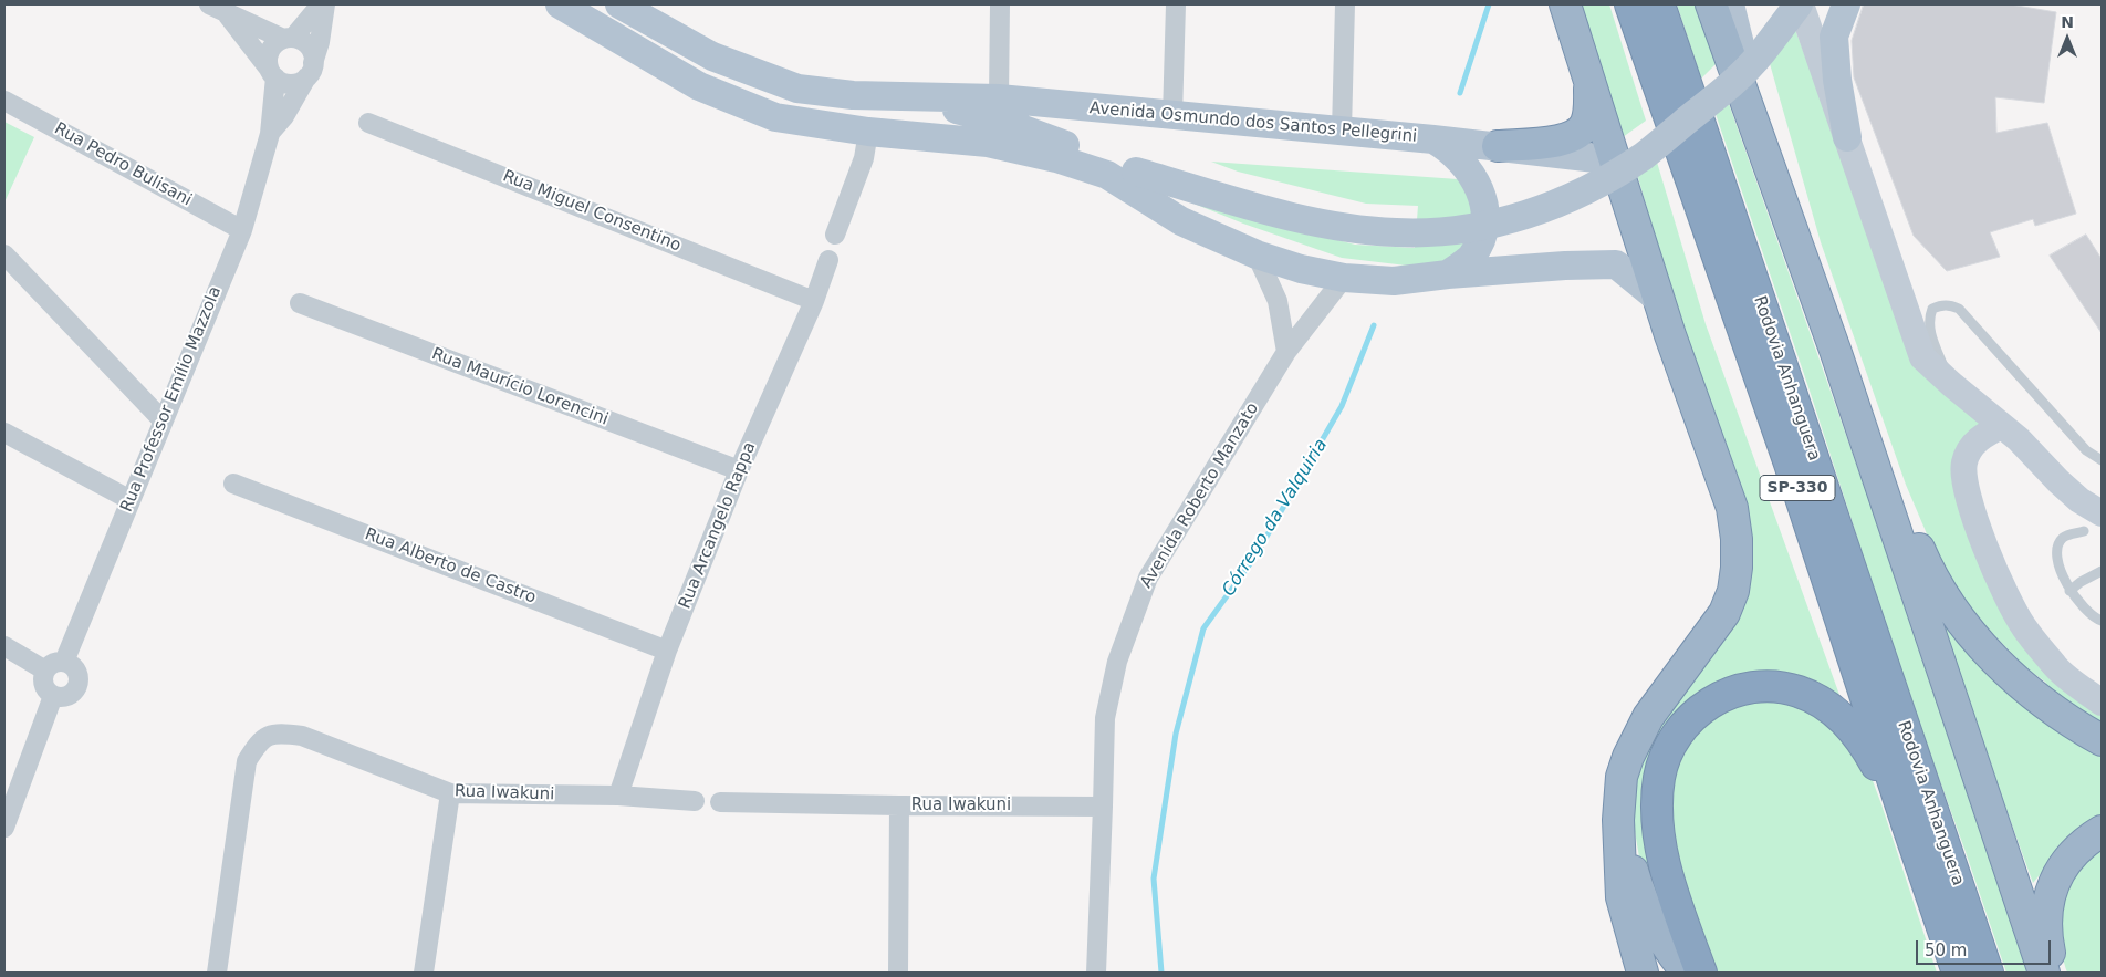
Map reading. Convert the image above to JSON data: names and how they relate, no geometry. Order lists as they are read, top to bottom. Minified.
{"streets":{"highway":["Rodovia Anhanguera","SP-330"],"main road":["Avenida Osmundo dos Santos Pellegrini"],"street":["Rua Pedro Bulisani","Rua Miguel Consentino","Rua Maurício Lorencini","Rua Professor Emílio Mazzola","Avenida Roberto Manzato","Rua Arcangelo Rappa","Rua Alberto de Castro","Rua Iwakuni"]},"crossings":[["Rua Pedro Bulisani","Rua Professor Emílio Mazzola"],["Rua Miguel Consentino","Rua Arcangelo Rappa"],["Rua Maurício Lorencini","Rua Arcangelo Rappa"],["Avenida Roberto Manzato","Rua Iwakuni"],["Rua Arcangelo Rappa","Rua Alberto de Castro"],["Rua Arcangelo Rappa","Rua Iwakuni"]],"water":["Córrego da Valquiria"],"scale_bar":"50 m","north":"top"}
